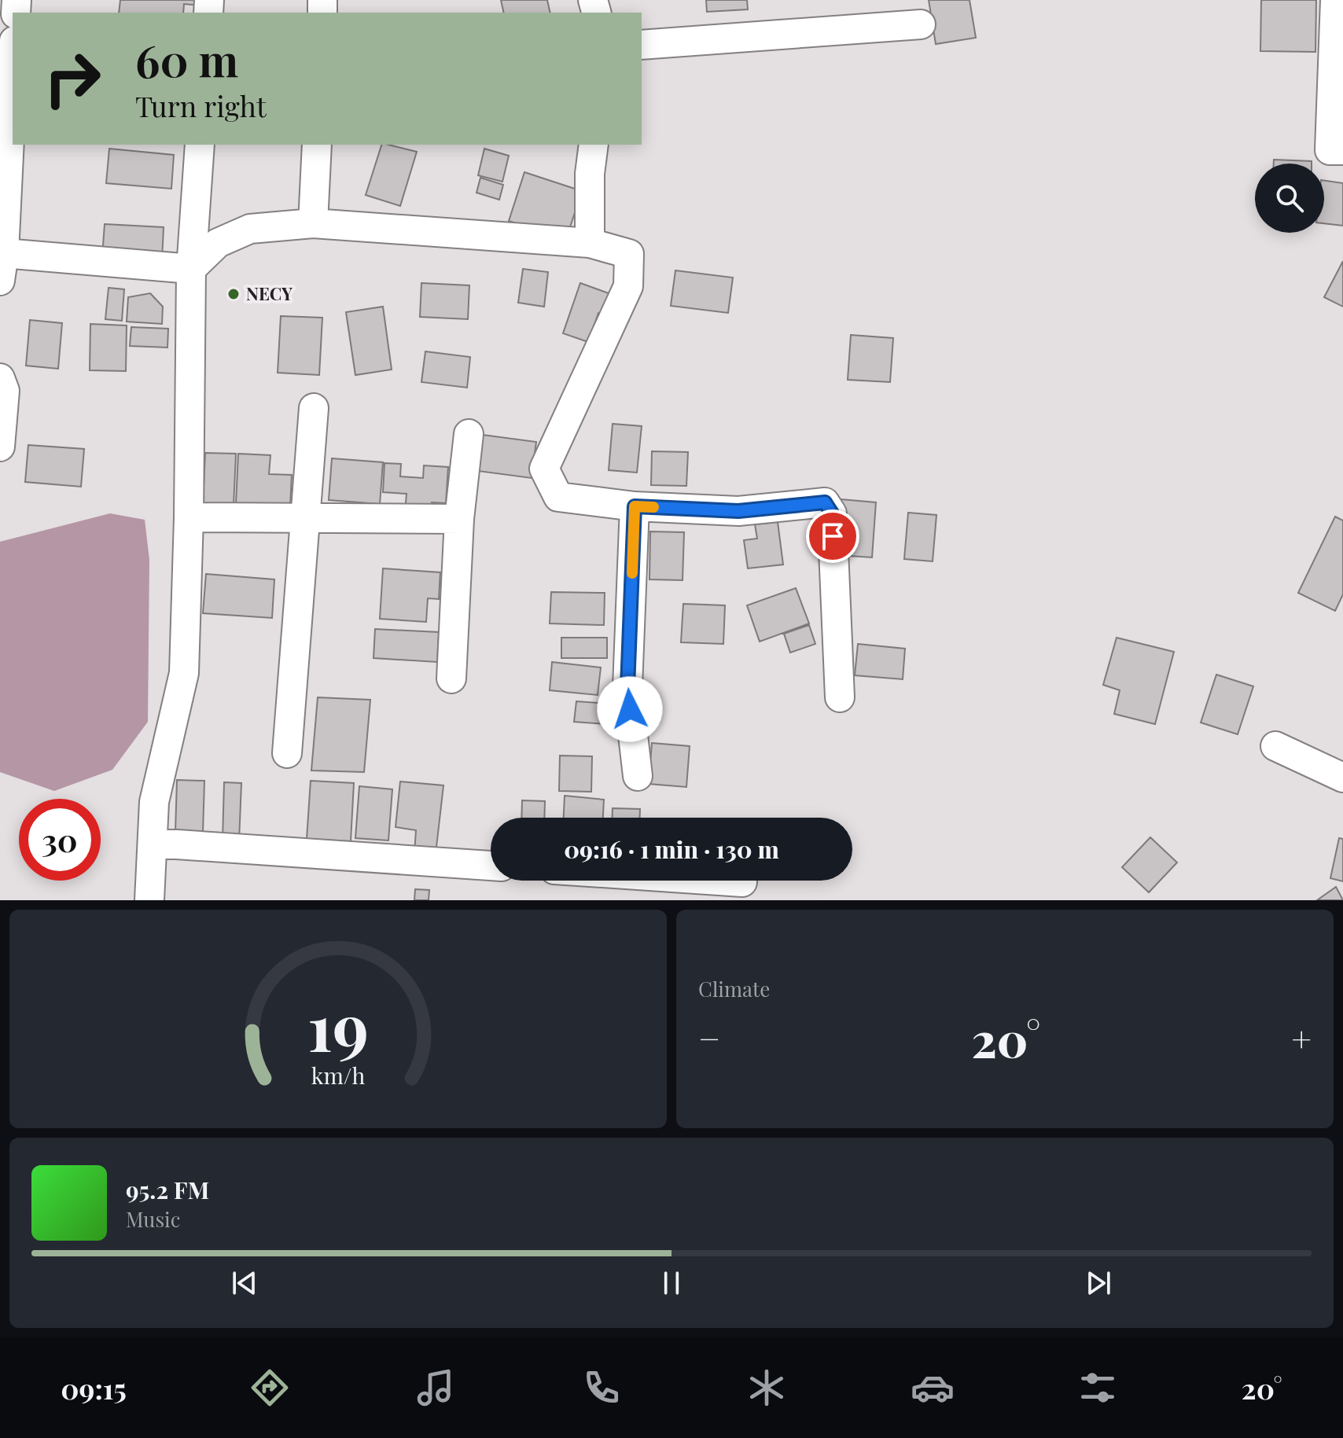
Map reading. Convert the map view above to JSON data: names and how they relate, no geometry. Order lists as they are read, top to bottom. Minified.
{"places":["NECY"],"page":{"turn":["60 m","Turn right"],"limit":"30","trip":"09:16 · 1 min · 130 m","tile":"Climate","heat":["−","20°","+"],"song":["95.2 FM","Music"],"tabs":["09:15","20°"],"gauge":["19","km/h"]}}
